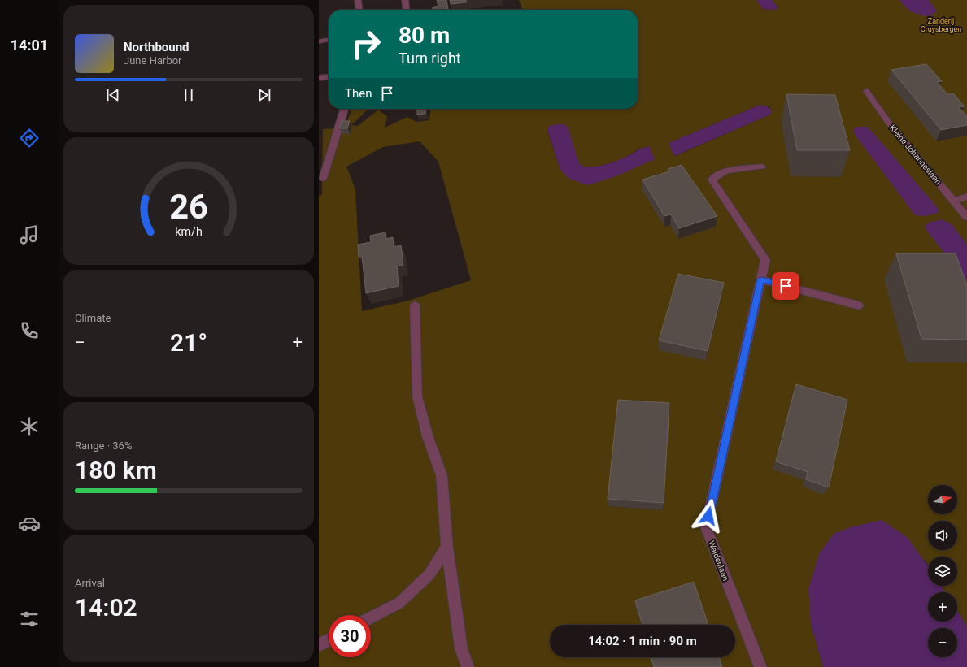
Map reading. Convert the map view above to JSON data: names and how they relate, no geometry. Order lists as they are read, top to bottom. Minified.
{"streets":{"street":["Kleine Johanneslaan","Waldenlaan"]},"parks":["Zanderij Cruysbergen"],"north":"right","page":{"tabs":"14:01","turn":["80 m","Turn right"],"song":["Northbound","June Harbor"],"then":"Then","tile":["Climate",["Range · 36%","180 km"],["Arrival","14:02"]],"heat":["−","21°","+"],"map_buttons":["+","−"],"limit":"30","trip":"14:02 · 1 min · 90 m","gauge":["26","km/h"]}}
